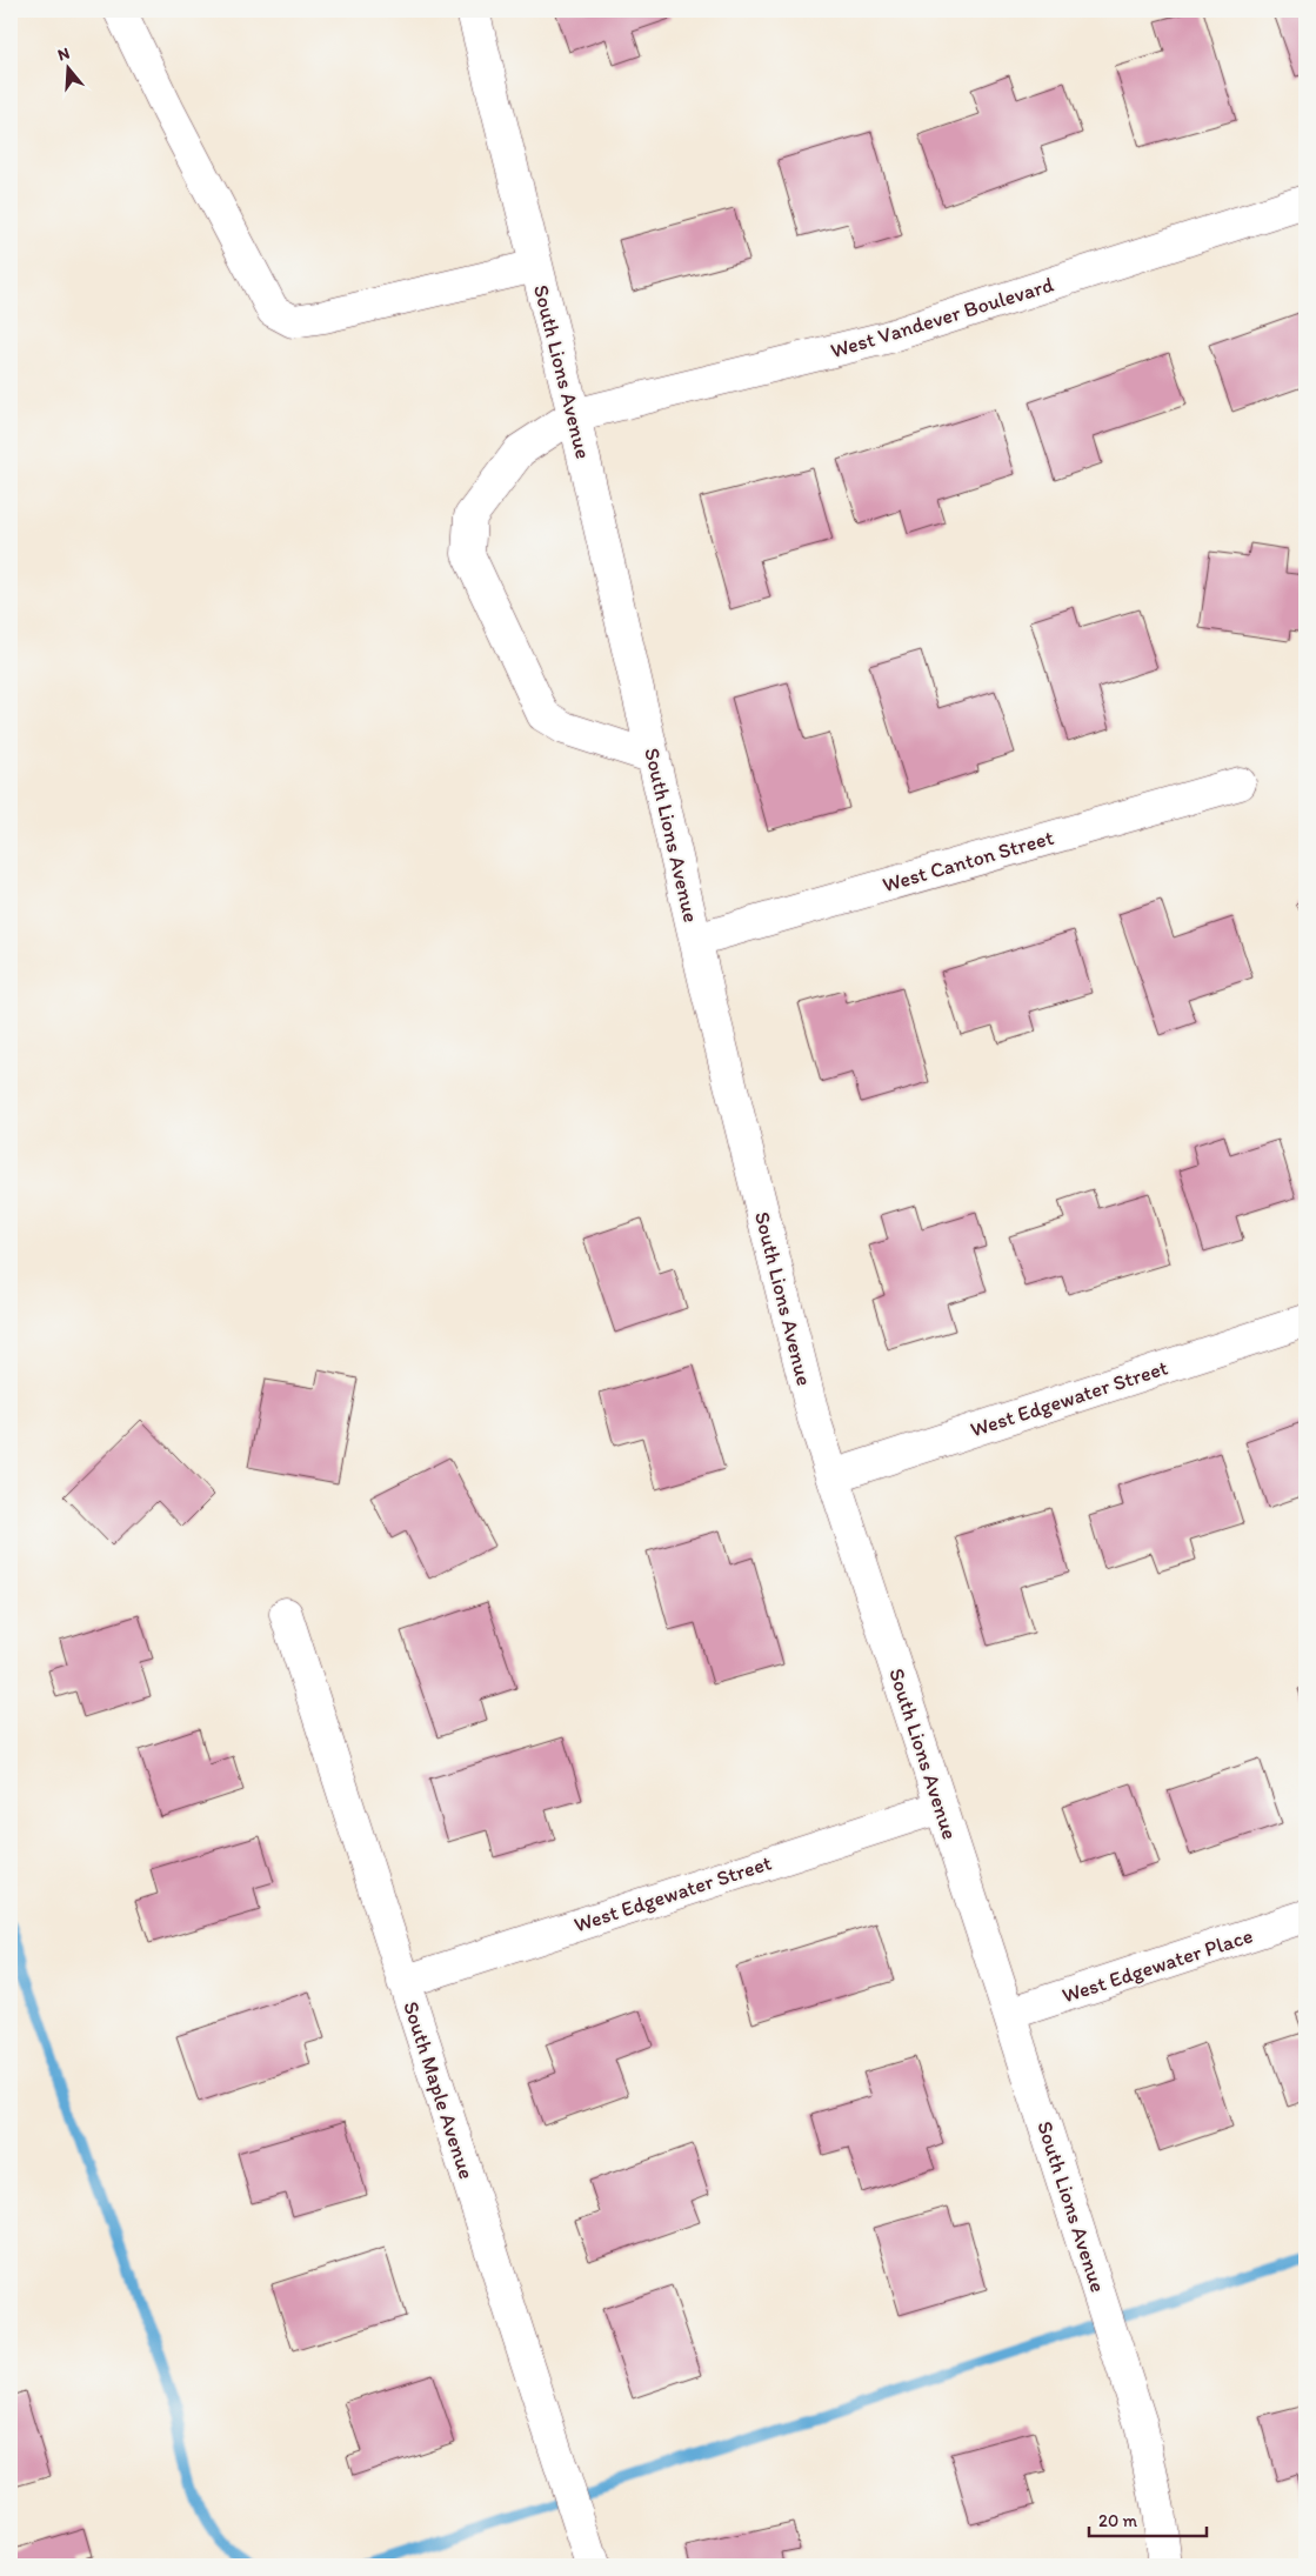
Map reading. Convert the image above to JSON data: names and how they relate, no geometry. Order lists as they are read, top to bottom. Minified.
{"streets":{"street":["West Vandever Boulevard","South Lions Avenue","West Canton Street","West Edgewater Street","West Edgewater Place","South Maple Avenue"]},"crossings":[["West Vandever Boulevard","South Lions Avenue"],["South Lions Avenue","West Canton Street"],["South Lions Avenue","West Edgewater Street"],["South Lions Avenue","West Edgewater Place"],["West Edgewater Street","South Maple Avenue"]],"scale_bar":"20 m","north":"top"}
